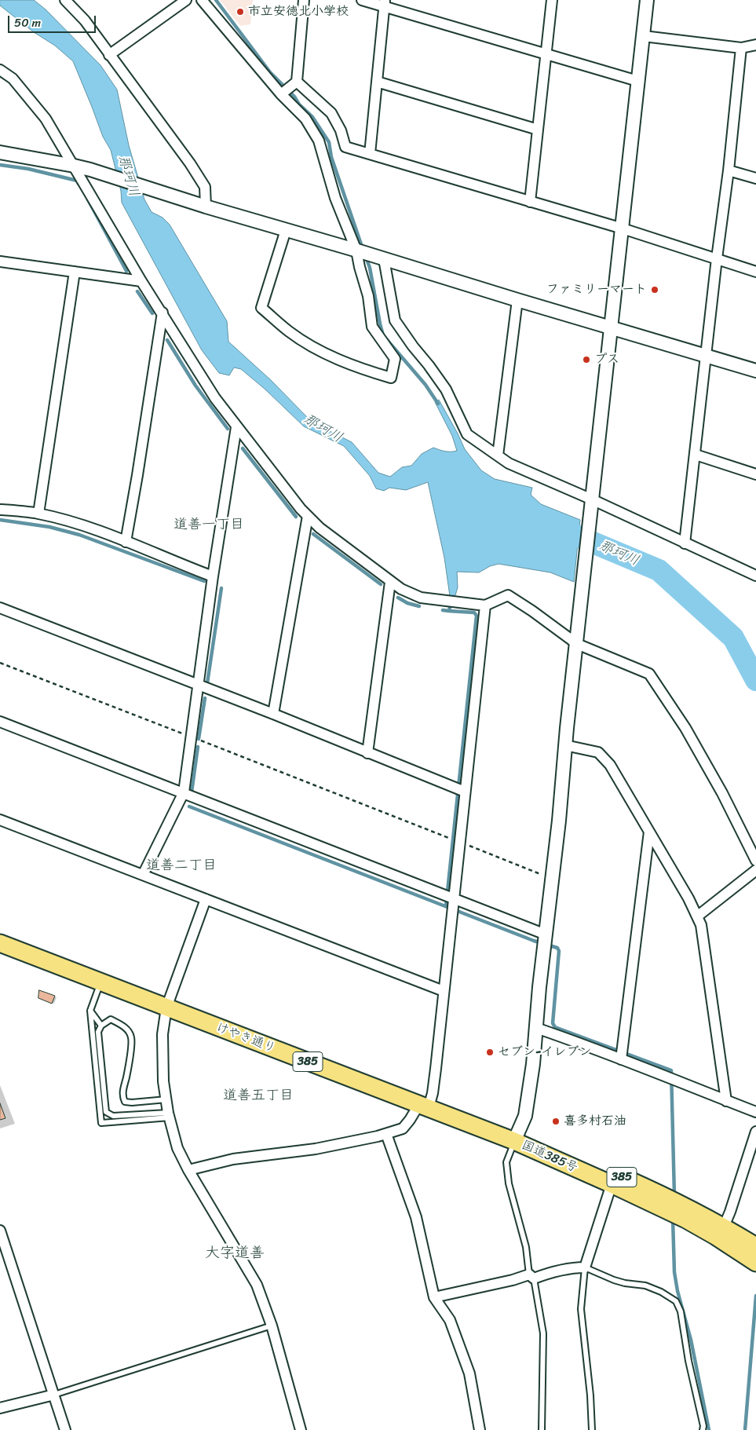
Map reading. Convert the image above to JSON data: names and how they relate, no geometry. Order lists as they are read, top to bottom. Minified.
{"streets":{"highway":["けやき通り","385","国道385号"]},"crossings":[["けやき通り","国道385号"]],"districts":["道善一丁目","道善二丁目","道善五丁目","大字道善"],"water":["那珂川"],"places":["市立安徳北小学校","ファミリーマート","プス","セブン-イレブン","喜多村石油"],"scale_bar":"50 m"}
